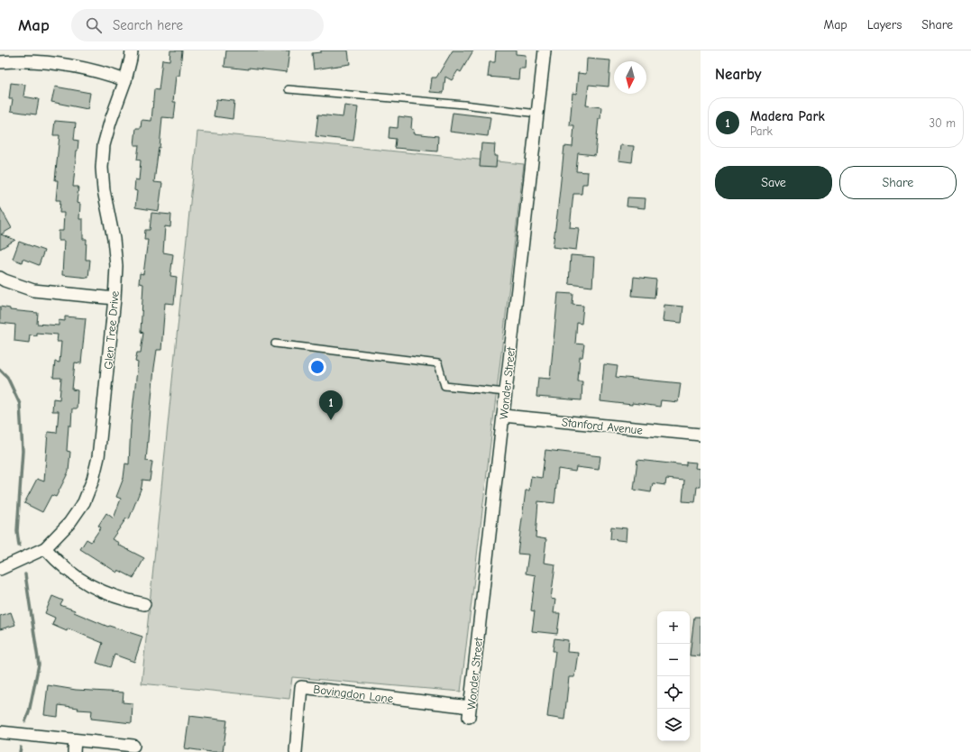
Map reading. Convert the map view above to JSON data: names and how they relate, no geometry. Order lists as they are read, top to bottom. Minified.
{"streets":{"street":["Glen Tree Drive","Wonder Street","Stanford Avenue","Bovingdon Lane"]},"crossings":[["Wonder Street","Stanford Avenue"],["Wonder Street","Bovingdon Lane"]],"north":"bottom","page":{"header":"Map","search":"Search here","nav":["Map","Layers","Share"],"heading":"Nearby","list":[{"mark":"1","name":"Madera Park","note":"Park","value":"30 m"}],"buttons":["Save","Share"],"pins":"1","map_buttons":["+","−"]}}
